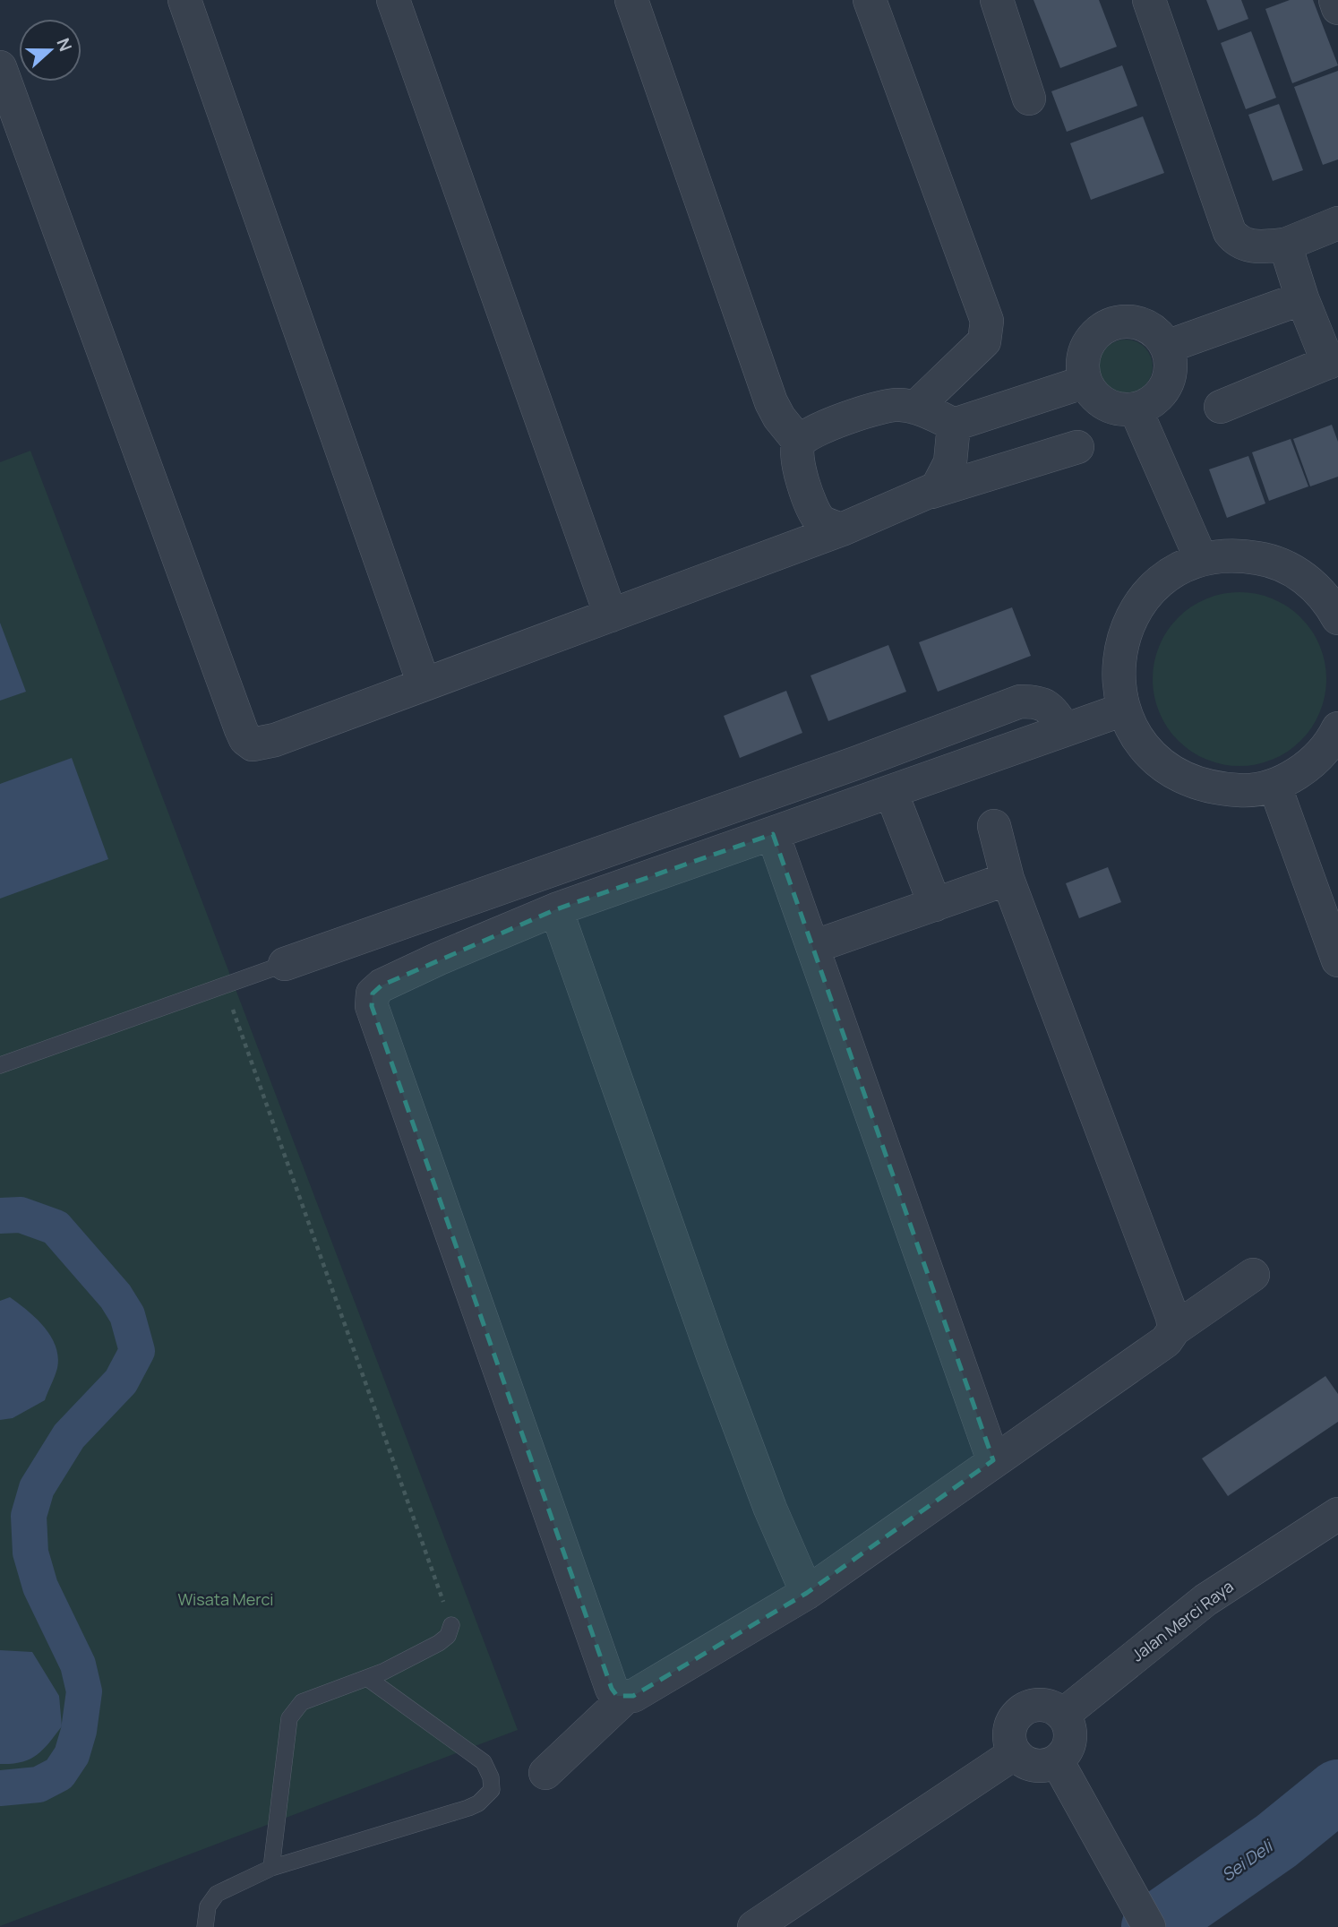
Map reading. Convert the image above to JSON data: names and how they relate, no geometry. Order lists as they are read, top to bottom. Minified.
{"streets":{"street":["Jalan Merci Raya"]},"water":["Sei Deli"],"parks":["Wisata Merci"],"north":"right"}
